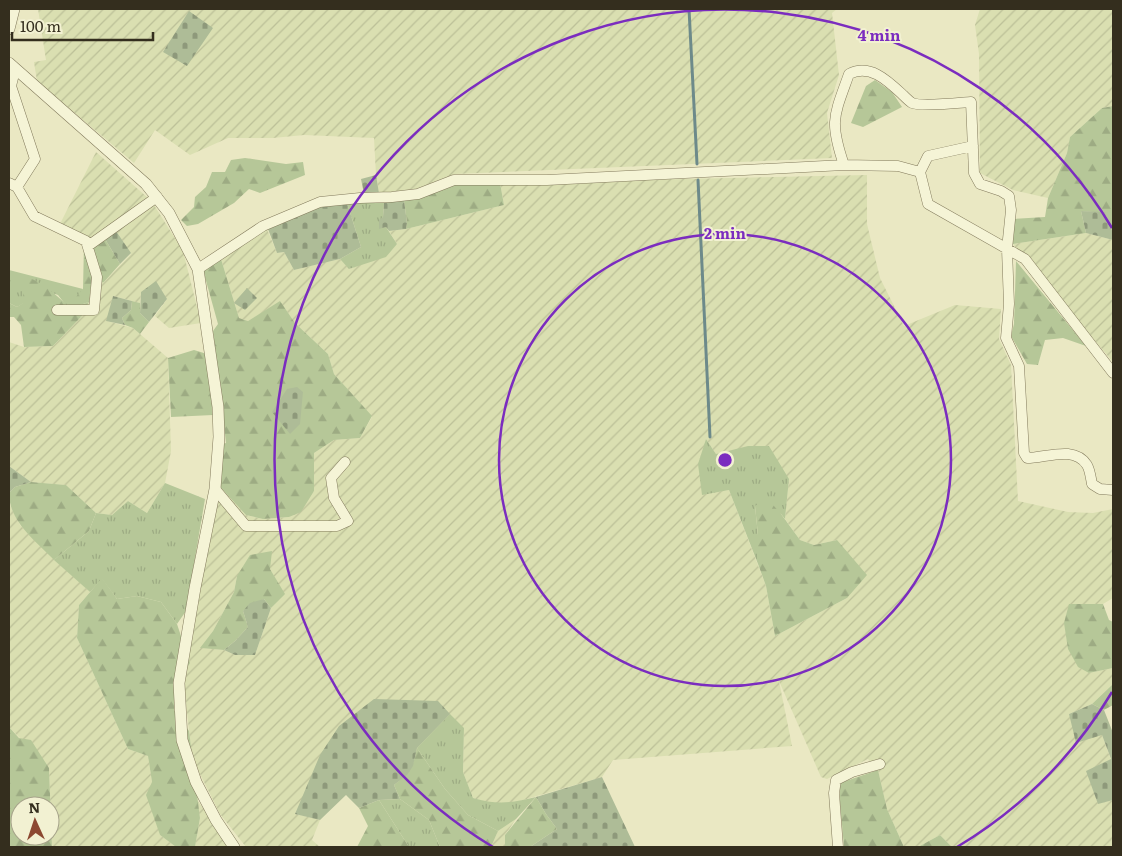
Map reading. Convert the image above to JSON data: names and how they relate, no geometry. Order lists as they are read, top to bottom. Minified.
{"scale_bar":"100 m","north":"top","rings":["4 min","2 min"]}
